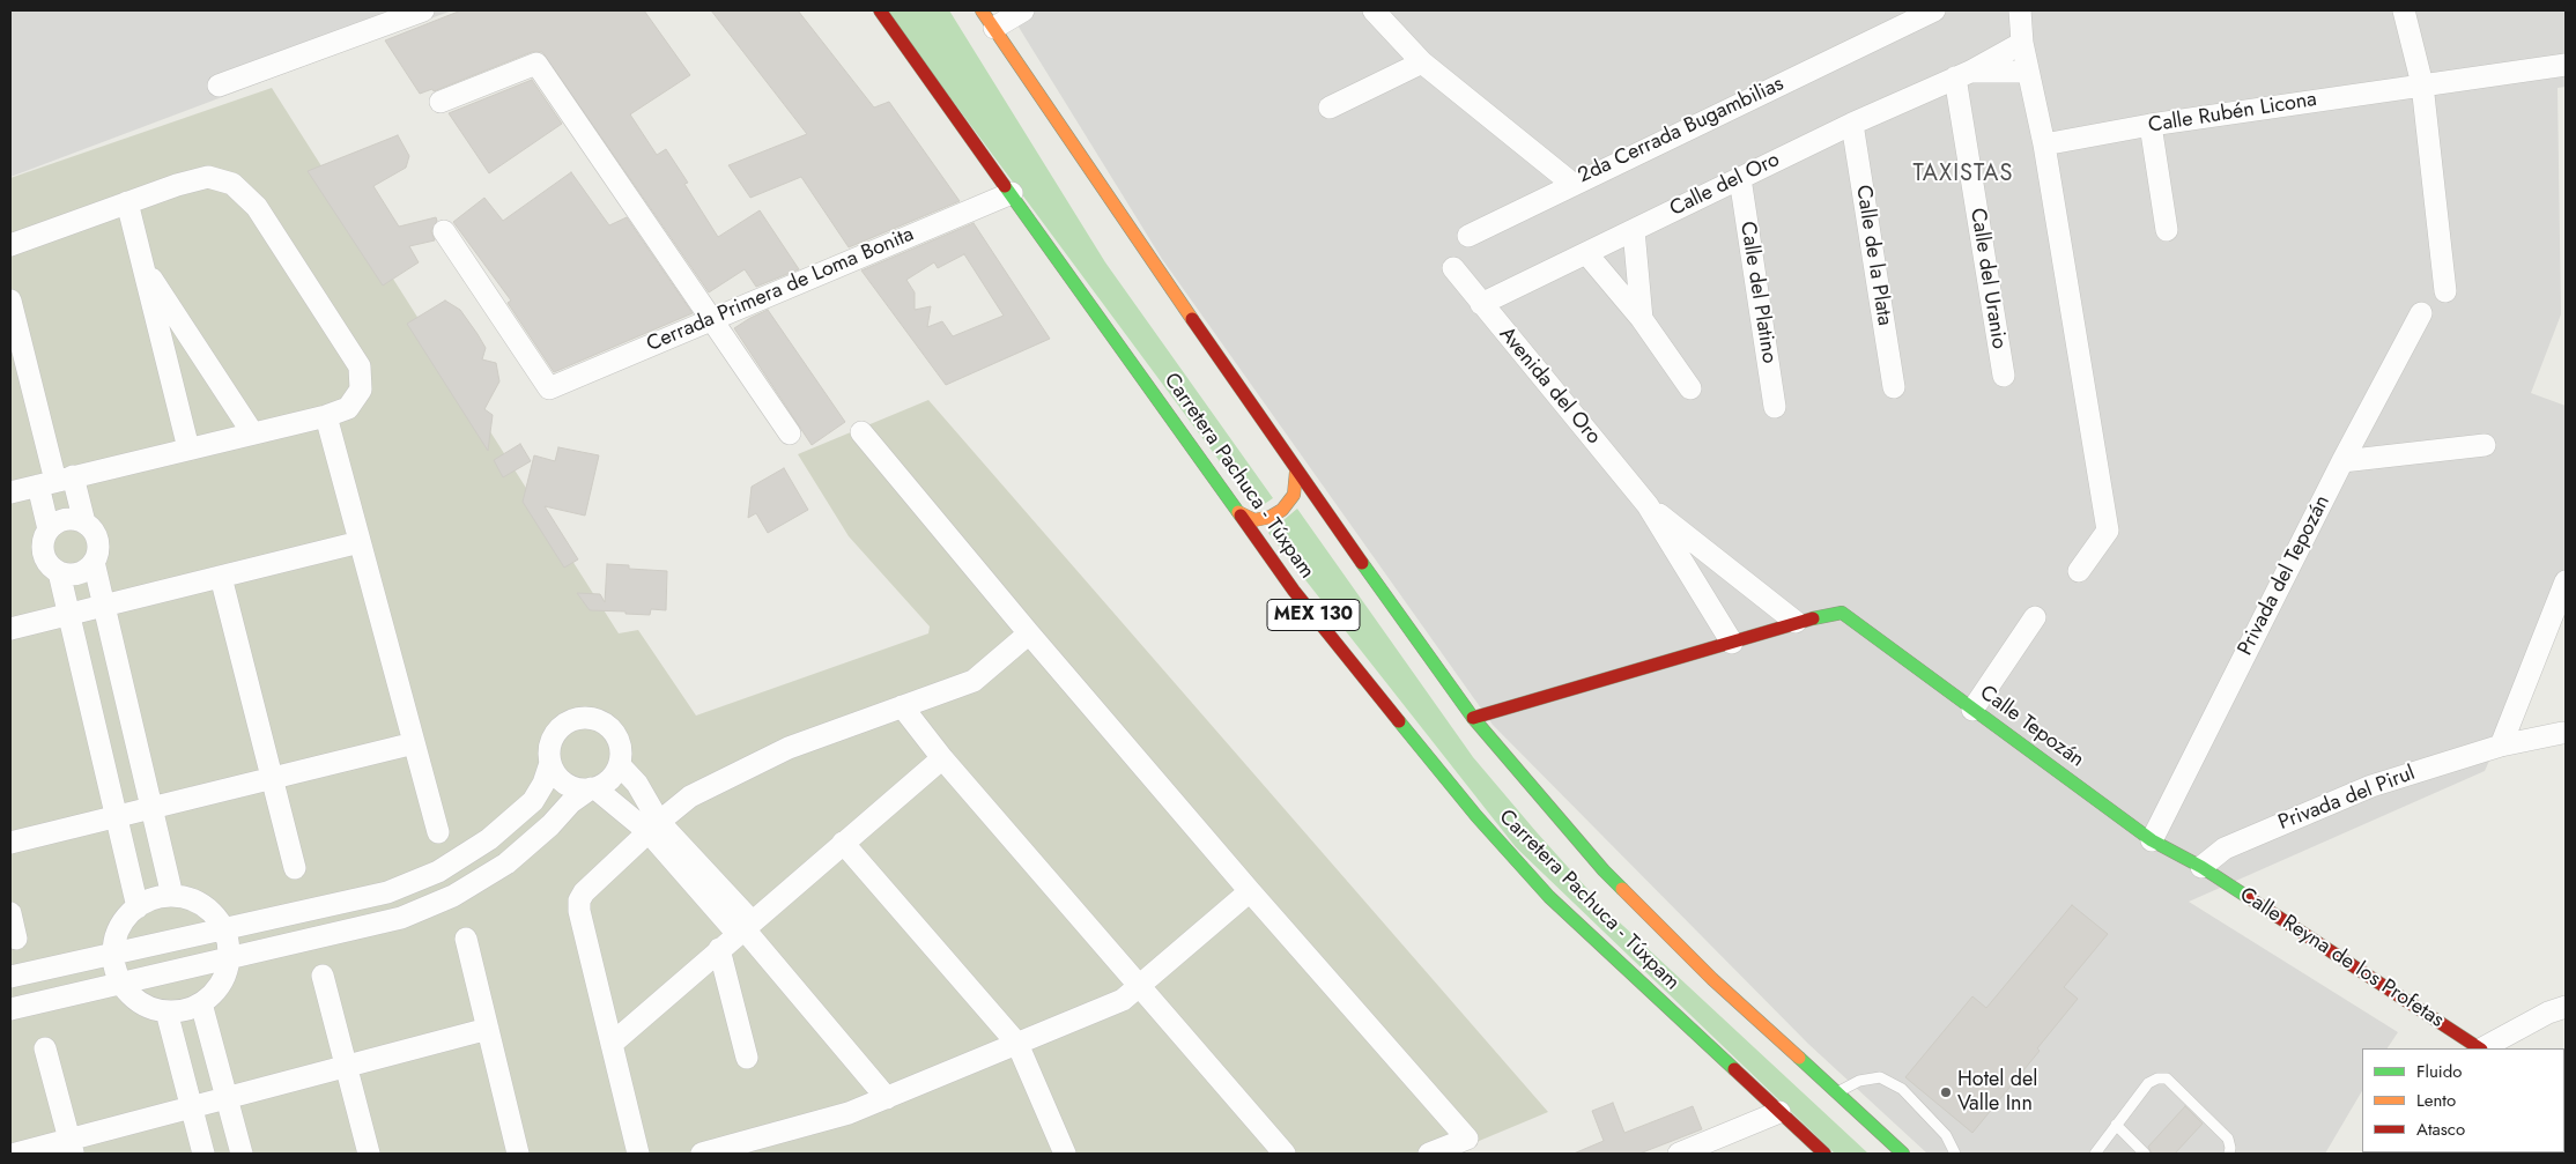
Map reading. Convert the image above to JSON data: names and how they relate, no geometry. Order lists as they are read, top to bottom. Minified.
{"streets":{"main road":["Carretera Pachuca - Túxpam","MEX 130","Calle Tepozán","Calle Reyna de los Profetas"],"street":["Calle Rubén Licona","2da Cerrada Bugambilias","Calle del Oro","Calle de la Plata","Calle del Uranio","Cerrada Primera de Loma Bonita","Calle del Platino","Avenida del Oro","Privada del Tepozán","Privada del Pirul"]},"crossings":[["Calle del Oro","Calle de la Plata"],["Calle del Oro","Calle del Uranio"],["Calle del Oro","Calle del Platino"],["Calle del Oro","Avenida del Oro"],["Cerrada Primera de Loma Bonita","Carretera Pachuca - Túxpam"],["Avenida del Oro","Calle Tepozán"],["Privada del Tepozán","Calle Tepozán"],["Calle Tepozán","Privada del Pirul"],["Calle Tepozán","Calle Reyna de los Profetas"],["Privada del Pirul","Calle Reyna de los Profetas"]],"districts":["TAXISTAS"],"places":["Hotel del Valle Inn"],"legend":["Fluido","Lento","Atasco"]}
